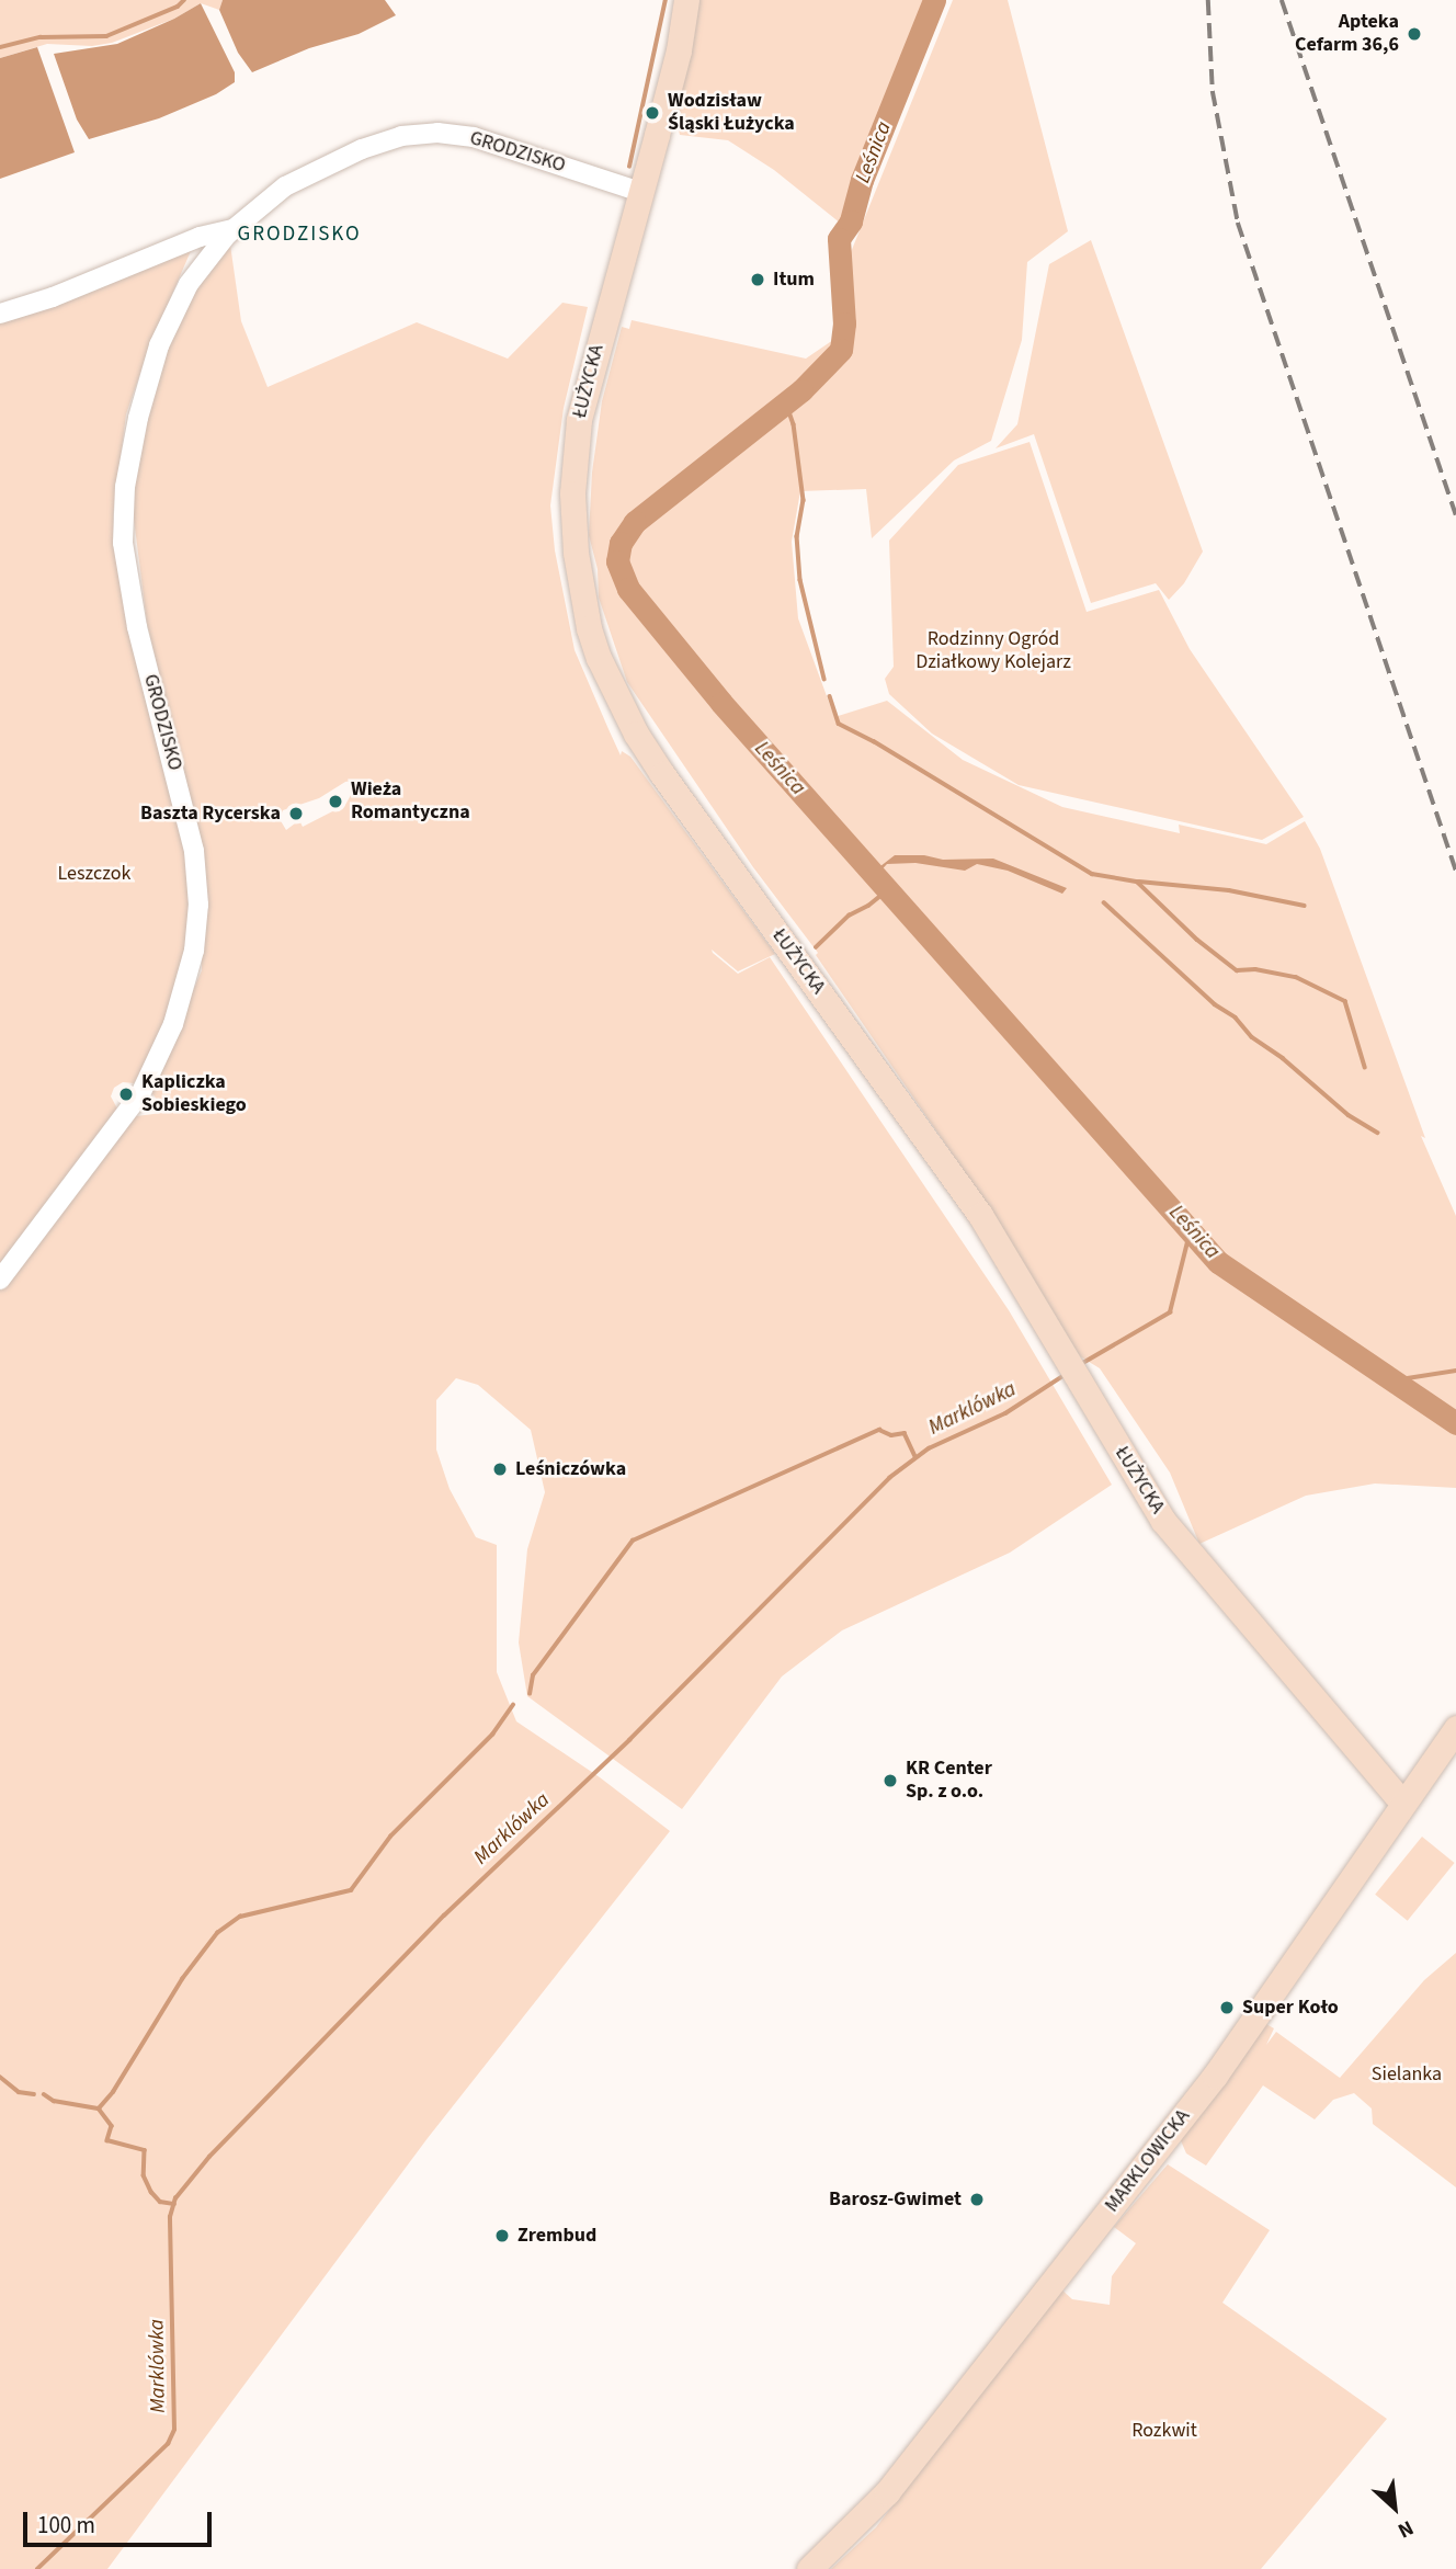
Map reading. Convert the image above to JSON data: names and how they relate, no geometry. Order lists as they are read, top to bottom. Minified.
{"streets":{"main road":["ŁUŻYCKA","MARKLOWICKA"],"street":["GRODZISKO"]},"crossings":[["GRODZISKO","ŁUŻYCKA"],["ŁUŻYCKA","MARKLOWICKA"]],"districts":["GRODZISKO"],"water":["Leśnica","Marklówka"],"parks":["Rodzinny Ogród Działkowy Kolejarz","Leszczok","Sielanka","Rozkwit"],"places":["Apteka Cefarm 36,6","Wodzisław Śląski Łużycka","Itum","Wieża Romantyczna","Baszta Rycerska","Kapliczka Sobieskiego","Leśniczówka","KR Center Sp. z o.o.","Super Koło","Barosz-Gwimet","Zrembud"],"scale_bar":"100 m","north":"bottom right"}
